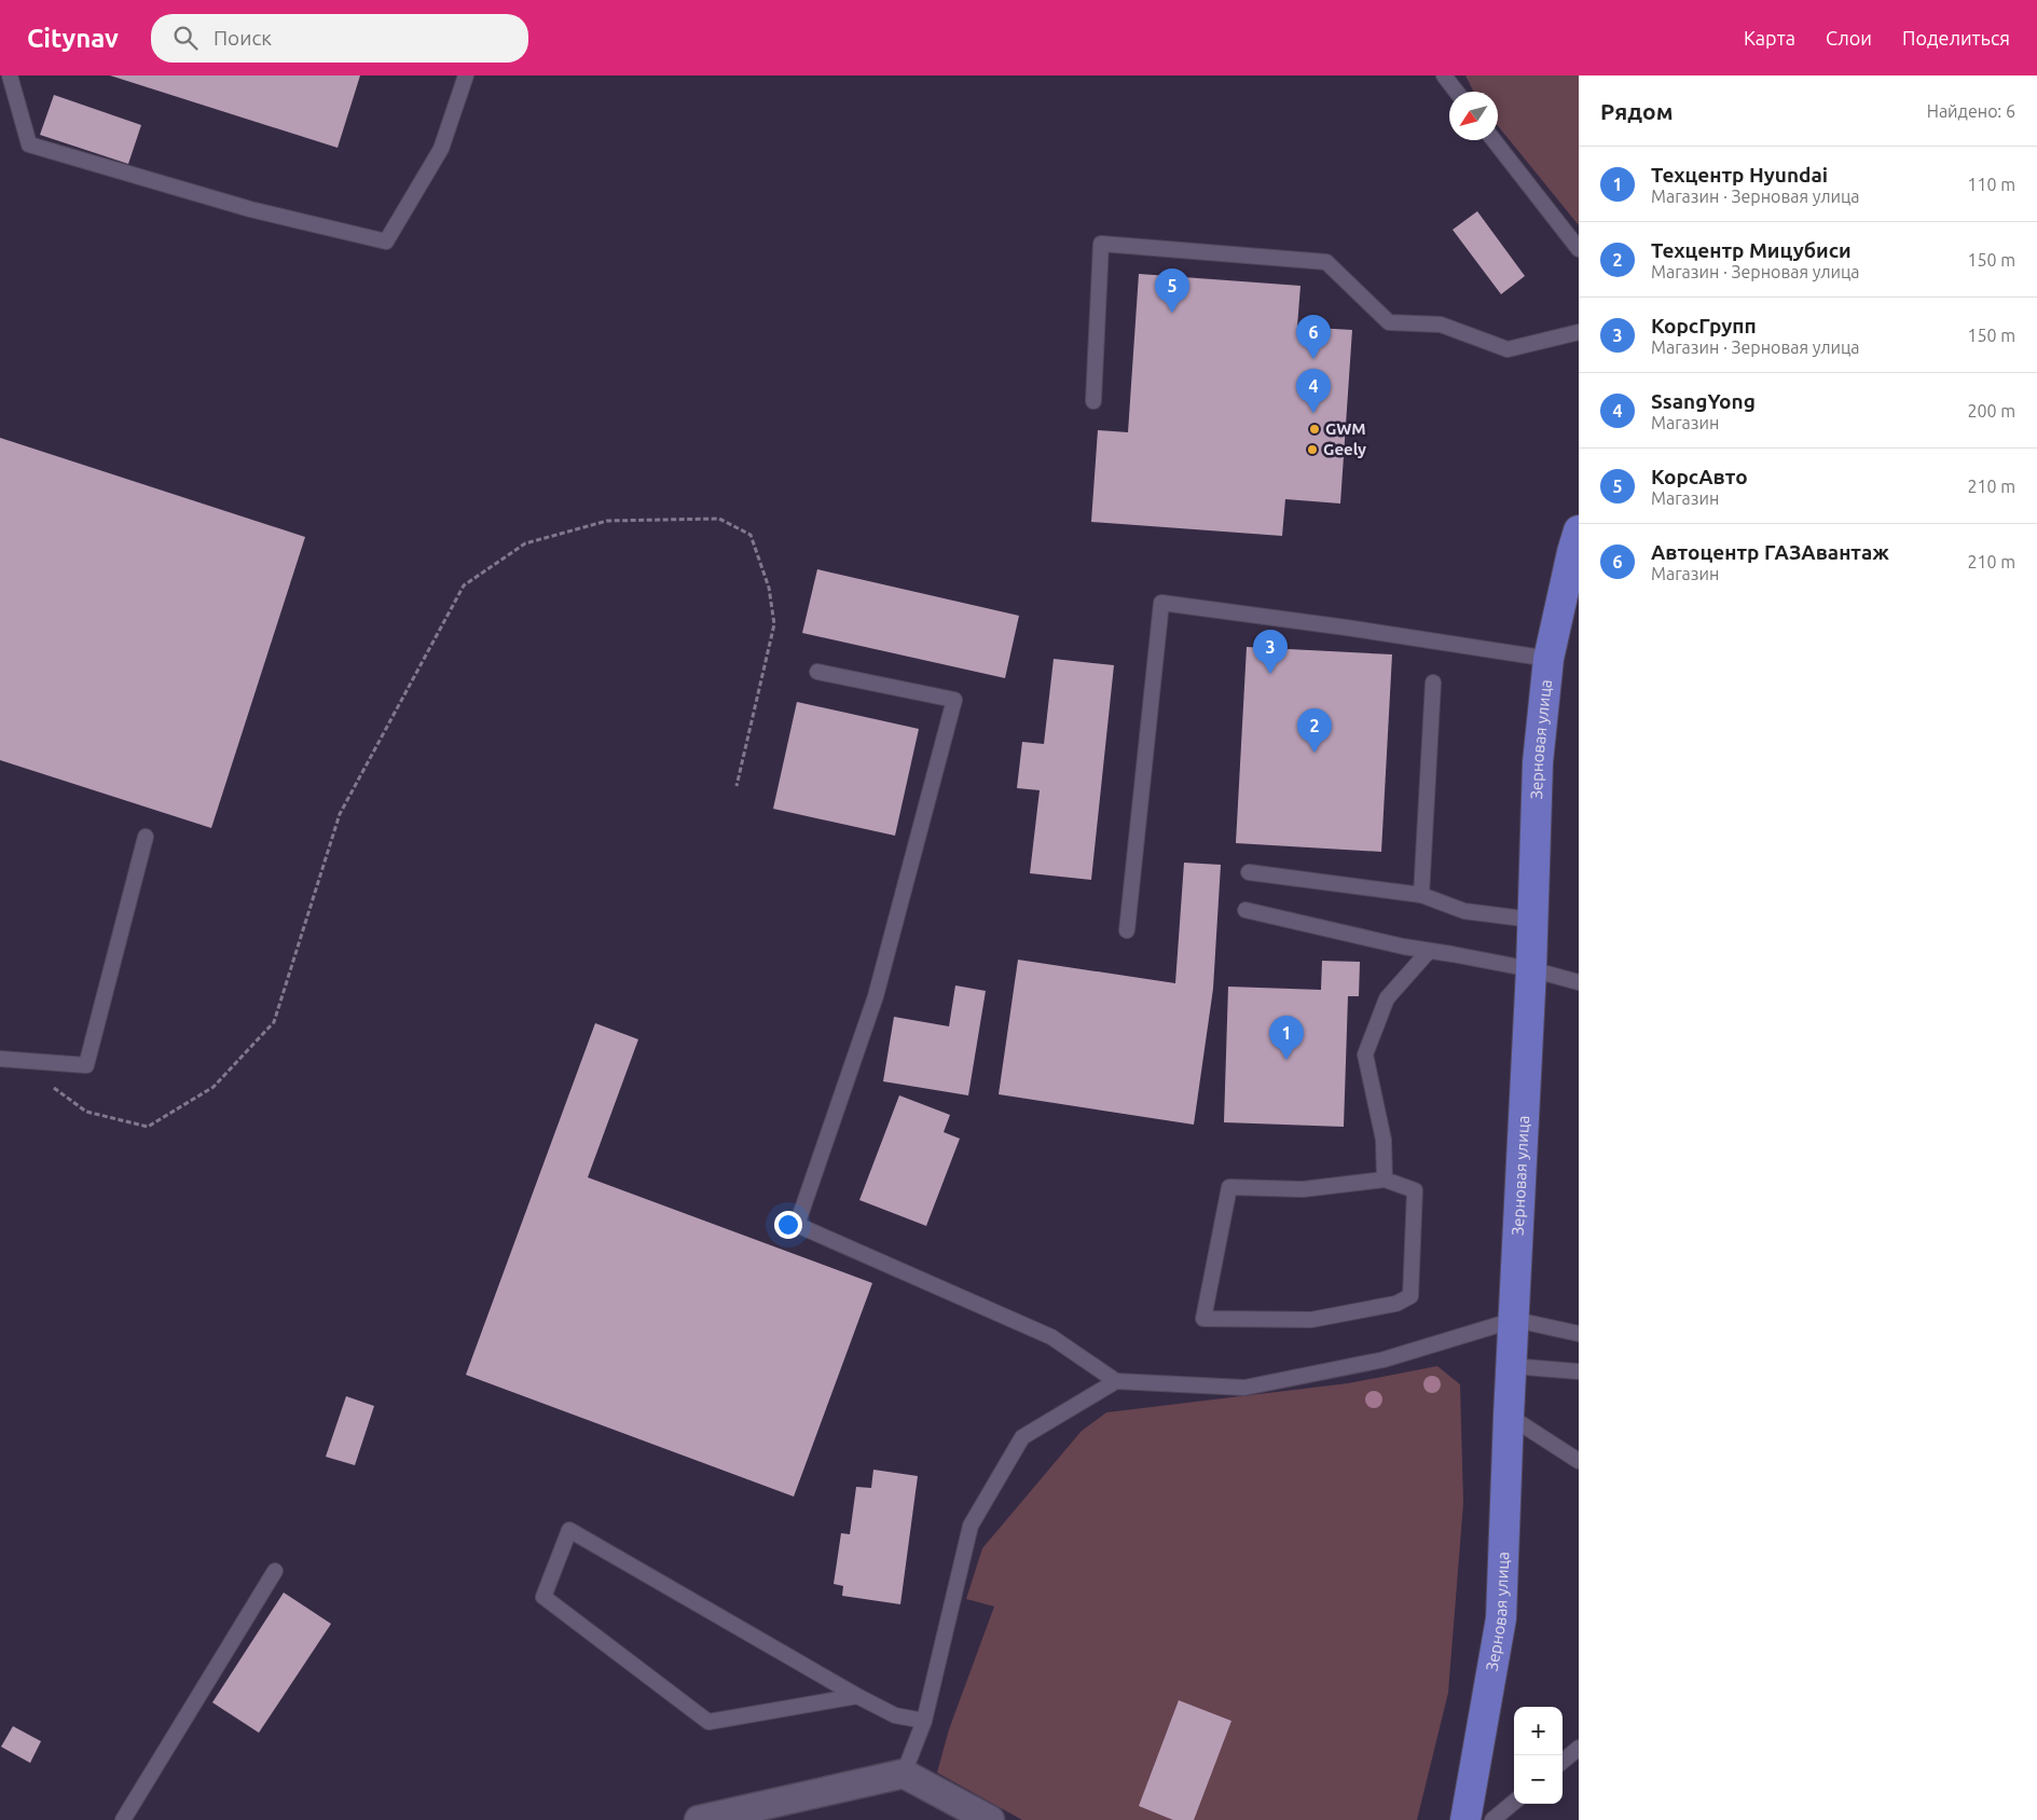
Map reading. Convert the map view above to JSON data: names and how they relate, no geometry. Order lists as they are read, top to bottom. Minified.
{"streets":{"main road":["Зерновая улица"]},"places":["GWM","Geely"],"north":"bottom left","page":{"header":"Citynav","search":"Поиск","nav":["Карта","Слои","Поделиться"],"heading":["Рядом","Найдено: 6"],"list":[{"mark":"1","name":"Техцентр Hyundai","note":"Магазин · Зерновая улица","value":"110 m"},{"mark":"2","name":"Техцентр Мицубиси","note":"Магазин · Зерновая улица","value":"150 m"},{"mark":"3","name":"КорсГрупп","note":"Магазин · Зерновая улица","value":"150 m"},{"mark":"4","name":"SsangYong","note":"Магазин","value":"200 m"},{"mark":"5","name":"КорсАвто","note":"Магазин","value":"210 m"},{"mark":"6","name":"Автоцентр ГАЗАвантаж","note":"Магазин","value":"210 m"}],"pins":["5","6","4","3","2","1"],"map_buttons":["+","−"]}}
